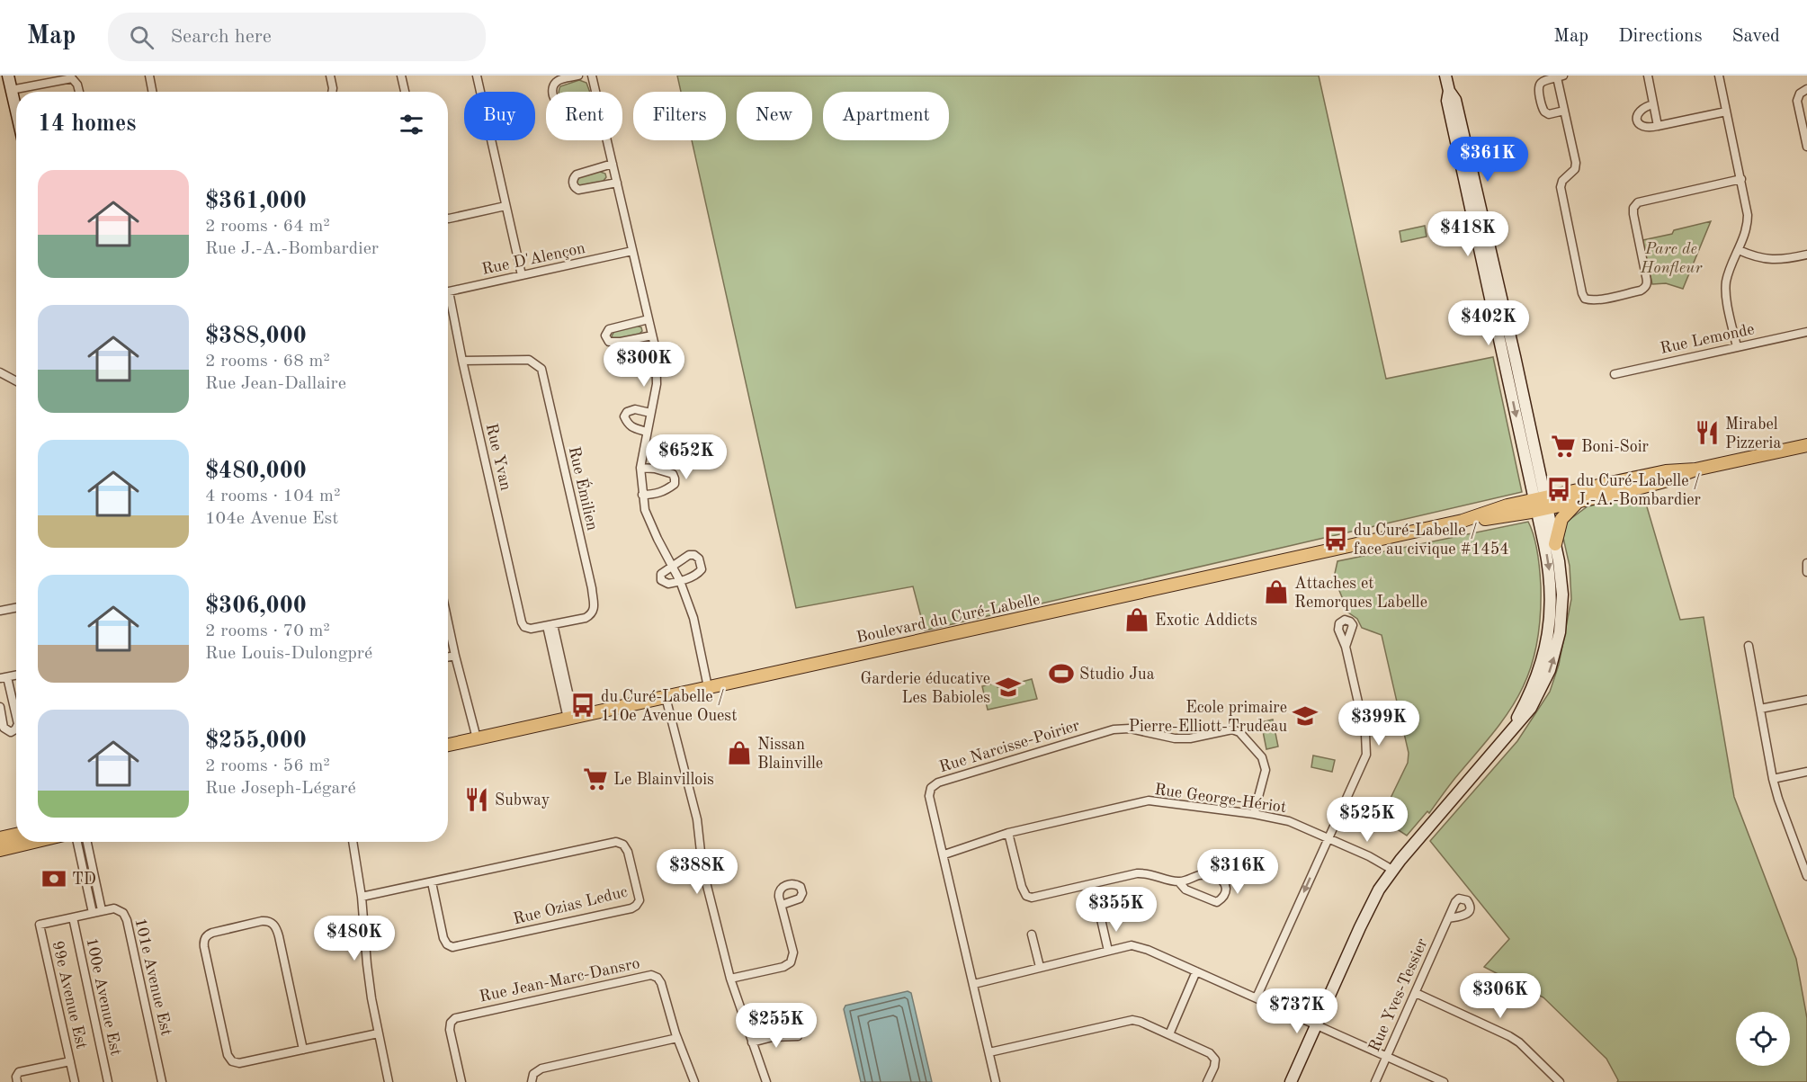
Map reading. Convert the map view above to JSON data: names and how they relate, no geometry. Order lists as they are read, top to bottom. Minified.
{"streets":{"main road":["Boulevard du Curé-Labelle"],"street":["Rue D'Alençon","Rue Lemonde","Rue Yvan","Rue Émilien","Rue Narcisse-Poirier","Rue George-Hériot","Rue Ozias Leduc","101e Avenue Est","Rue Jean-Marc-Dansro","99e Avenue Est","Rue Yves-Tessier","100e Avenue Est"]},"crossings":[["Rue Yvan","Rue Émilien"],["Rue Narcisse-Poirier","Rue George-Hériot"],["101e Avenue Est","99e Avenue Est"],["99e Avenue Est","100e Avenue Est"]],"parks":["Parc de Honfleur"],"places":{"restaurant":["Mirabel Pizzeria","Subway"],"supermarket":["Boni-Soir","Le Blainvillois"],"bus stop":["du Curé-Labelle / J.-A.-Bombardier","du Curé-Labelle / face au civique #1454","du Curé-Labelle / 110e Avenue Ouest"],"shop":["Attaches et Remorques Labelle","Exotic Addicts","Nissan Blainville"],"sports":["Studio Jua"],"school or university":["Garderie éducative Les Babioles","Ecole primaire Pierre-Elliott-Trudeau"],"bank":["TD"]},"page":{"header":"Map","search":"Search here","nav":["Map","Directions","Saved"],"chip":["Buy","Rent","Filters","New","Apartment"],"heading":"14 homes","price":["$361K","$418K","$402K","$300K","$652K","$399K","$525K","$388K","$316K","$355K","$480K","$306K","$737K","$255K"],"list":[{"name":"$361,000","note":"2 rooms · 64 m² · Rue J.-A.-Bombardier"},{"name":"$388,000","note":"2 rooms · 68 m² · Rue Jean-Dallaire"},{"name":"$480,000","note":"4 rooms · 104 m² · 104e Avenue Est"},{"name":"$306,000","note":"2 rooms · 70 m² · Rue Louis-Dulongpré"},{"name":"$255,000","note":"2 rooms · 56 m² · Rue Joseph-Légaré"}]}}
